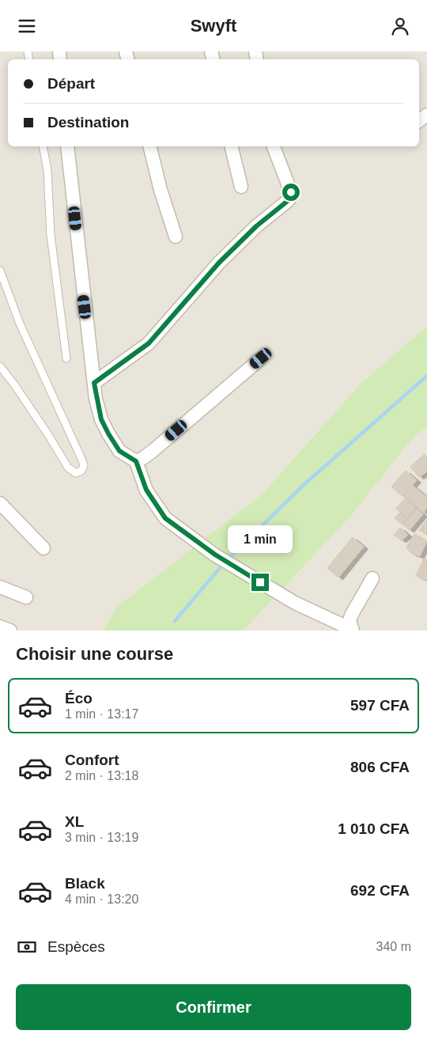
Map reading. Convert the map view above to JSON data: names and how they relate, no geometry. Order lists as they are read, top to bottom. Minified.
{"page":{"header":"Swyft","banner":["Départ","Destination"],"bubble":"1 min","heading":"Choisir une course","list":[{"name":"Éco","note":"1 min · 13:17","value":"597 CFA"},{"name":"Confort","note":"2 min · 13:18","value":"806 CFA"},{"name":"XL","note":"3 min · 13:19","value":"1 010 CFA"},{"name":"Black","note":"4 min · 13:20","value":"692 CFA"}],"pay":["Espèces","340 m"],"buttons":"Confirmer"}}
